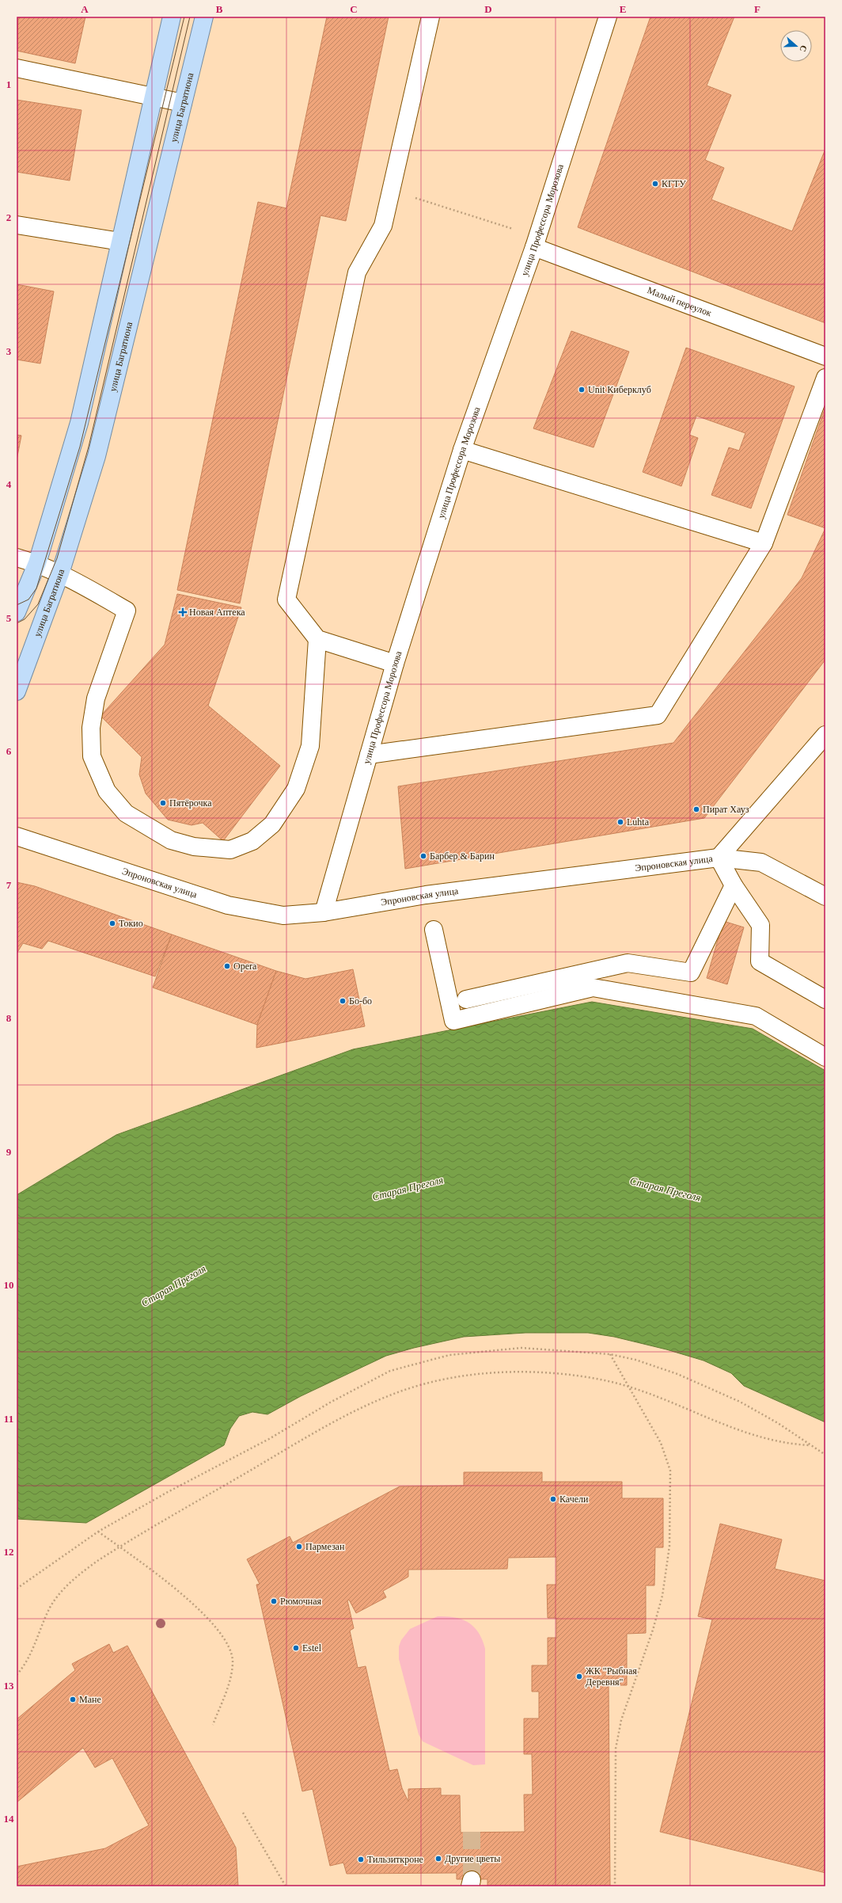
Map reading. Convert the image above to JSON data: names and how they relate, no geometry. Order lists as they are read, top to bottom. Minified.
{"streets":{"main road":["улица Багратиона"],"street":["улица Профессора Морозова","Малый переулок","Эпроновская улица"]},"crossings":[["улица Профессора Морозова","Малый переулок"],["улица Профессора Морозова","Эпроновская улица"]],"water":["Старая Преголя"],"places":{"other":["КГТУ","Unit Киберклуб","Пятёрочка","Пират Хауз","Luhta","Барбер & Барин","Токио","Opera","Бо-бо","Качели","Пармезан","Рюмочная","Estel","ЖК \"Рыбная Деревня\"","Мане","Другие цветы","Тильзиткроне"],"health":["Новая Аптека"]},"north":"right","grid":{"columns":["A","B","C","D","E","F"],"rows":["1","2","3","4","5","6","7","8","9","10","11","12","13","14"]}}
